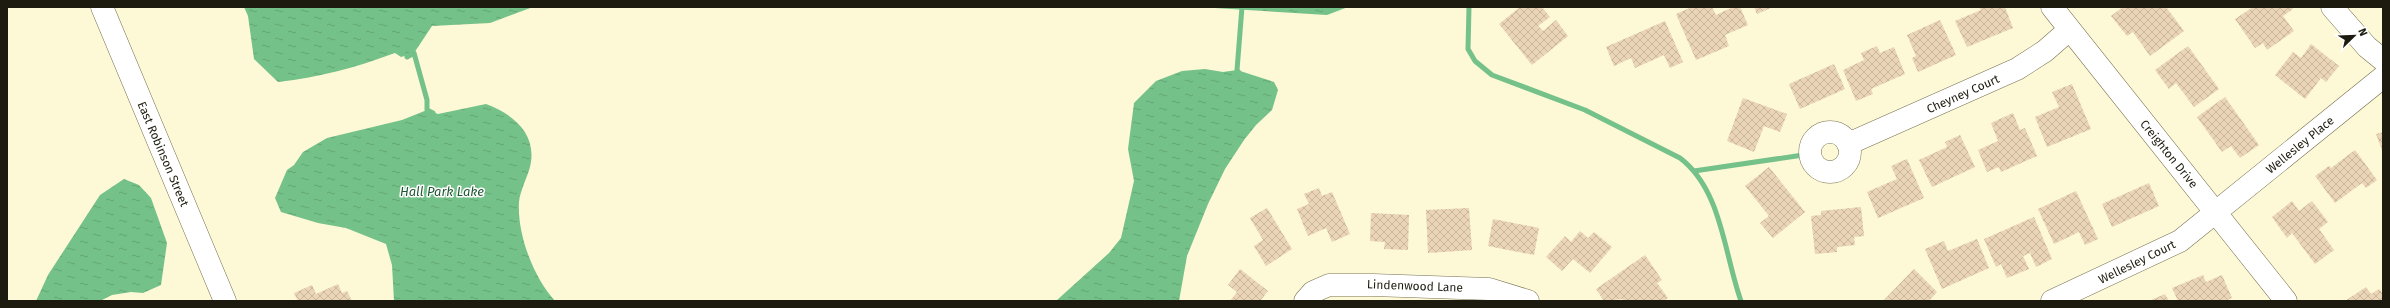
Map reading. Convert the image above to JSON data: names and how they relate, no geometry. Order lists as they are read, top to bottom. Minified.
{"streets":{"street":["Cheyney Court","Wellesley Place","East Robinson Street","Creighton Drive","Wellesley Court","Lindenwood Lane"]},"crossings":[["Cheyney Court","Creighton Drive"],["Wellesley Place","Creighton Drive"],["Wellesley Place","Wellesley Court"],["Creighton Drive","Wellesley Court"]],"water":["Hall Park Lake"],"north":"top right"}
